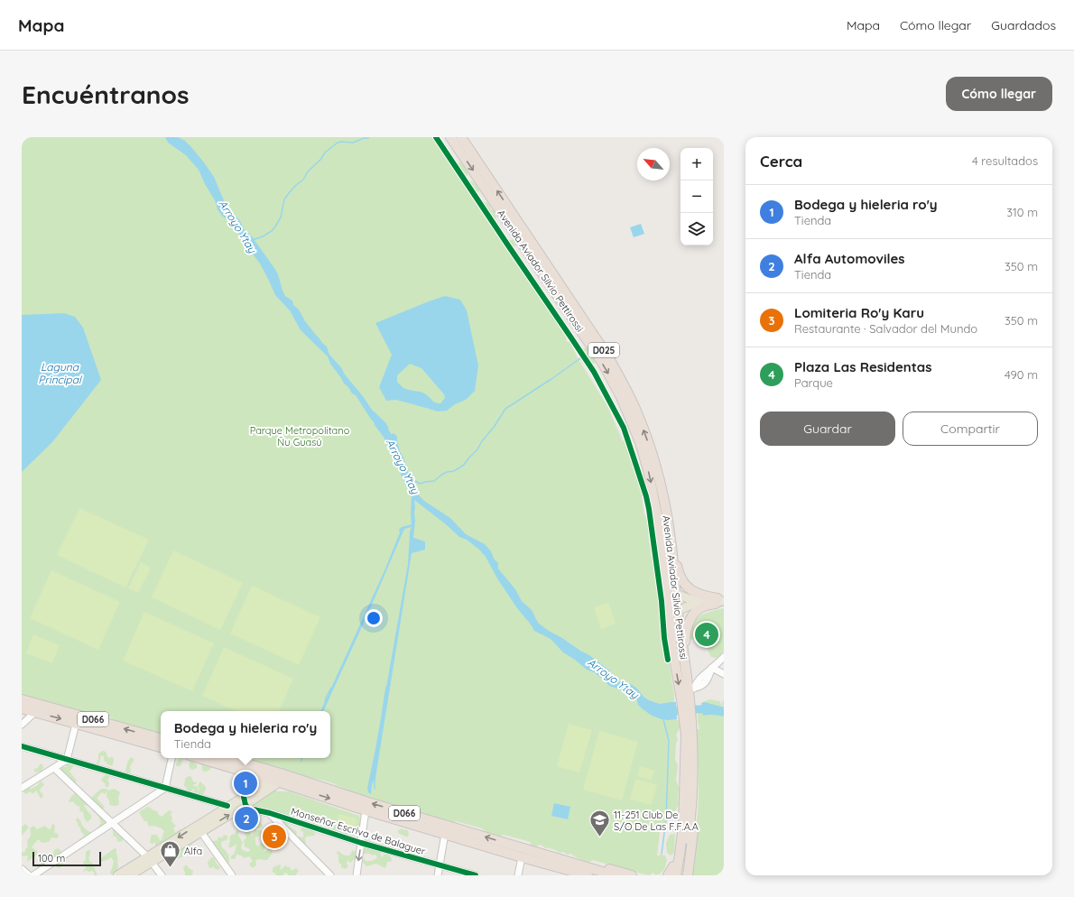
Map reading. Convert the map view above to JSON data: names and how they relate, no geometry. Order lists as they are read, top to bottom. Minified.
{"streets":{"highway":["Avenida Aviador Silvio Pettirossi","D025","D066"],"street":["Monseñor Escriva de Balaguer"]},"water":["Arroyo Ytay","Laguna Principal"],"parks":["Parque Metropolitano Ñu Guasú"],"places":{"school or university":["11-251 Club De S/O De Las F.F.A.A"],"shop":["Alfa"]},"scale_bar":"100 m","north":"top left","page":{"header":"Mapa","nav":["Mapa","Cómo llegar","Guardados"],"buttons":["Cómo llegar",["Guardar","Compartir"]],"title":"Encuéntranos","heading":["Cerca","4 resultados"],"map_buttons":["+","−"],"list":[{"mark":"1","name":"Bodega y hieleria ro'y","note":"Tienda","value":"310 m"},{"mark":"2","name":"Alfa Automoviles","note":"Tienda","value":"350 m"},{"mark":"3","name":"Lomiteria Ro'y Karu","note":"Restaurante · Salvador del Mundo","value":"350 m"},{"mark":"4","name":"Plaza Las Residentas","note":"Parque","value":"490 m"}],"pins":["4","1","2","3"],"popup":["Bodega y hieleria ro'y","Tienda"],"scale":"100 m"}}
